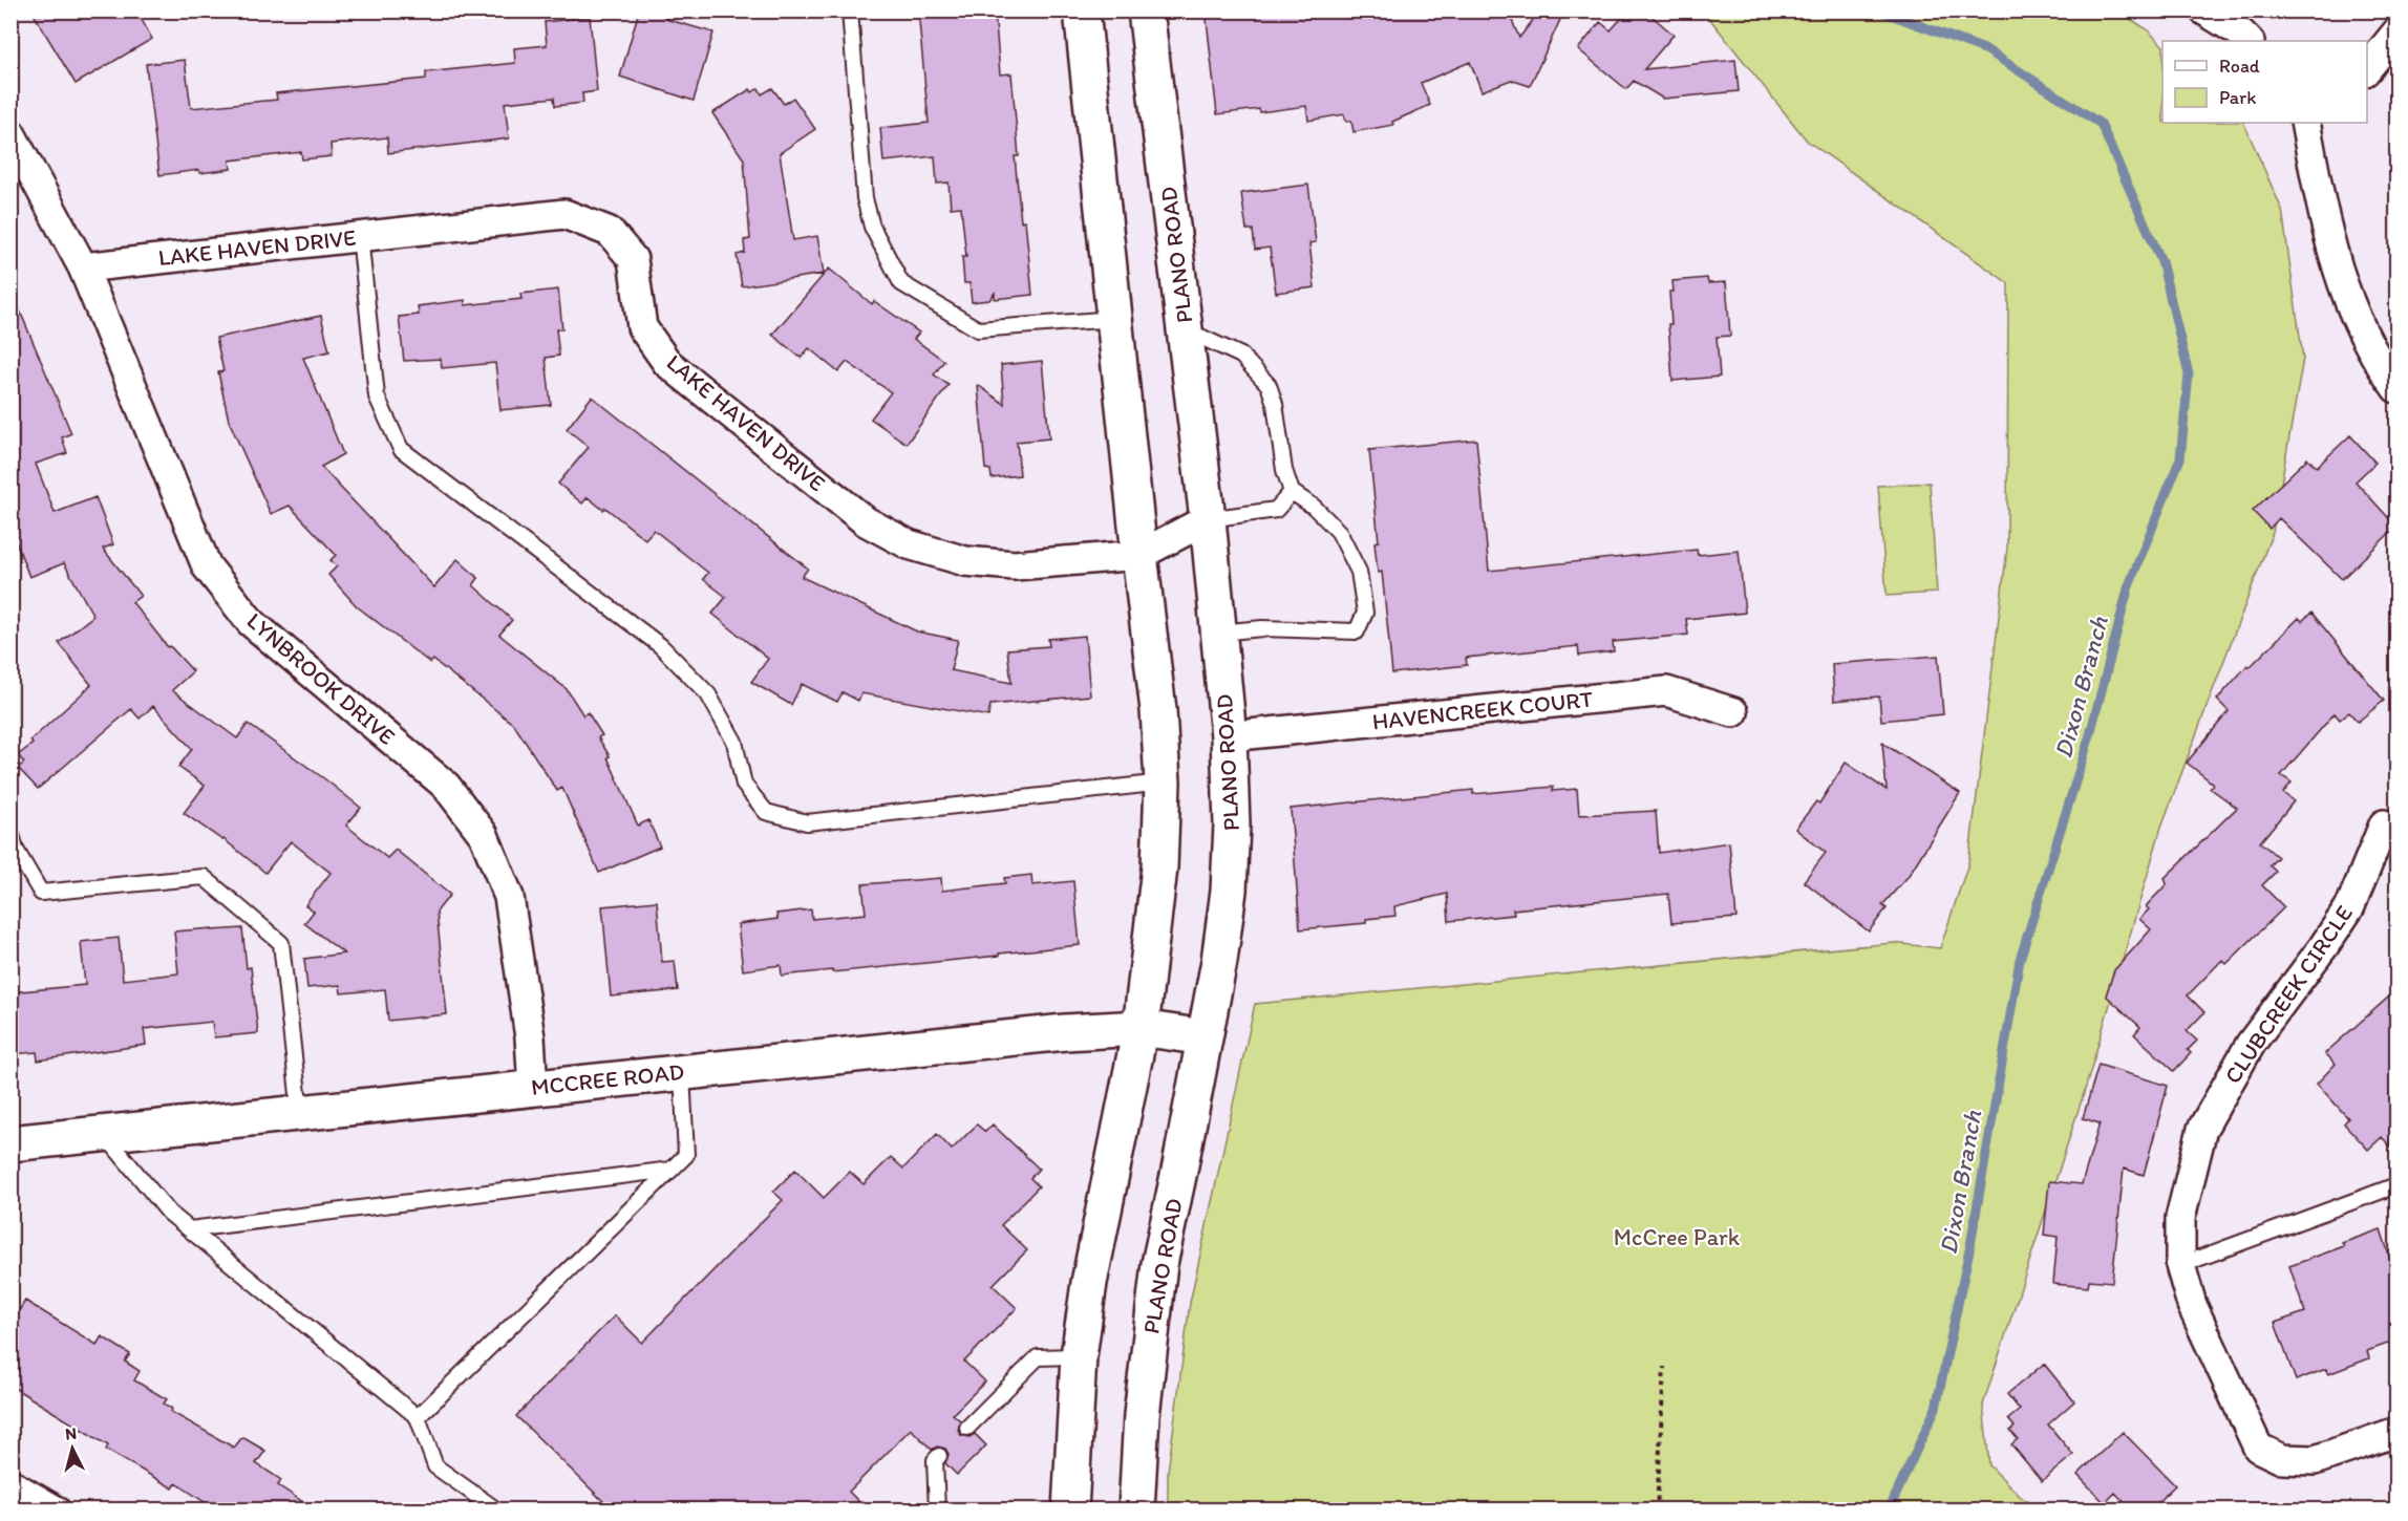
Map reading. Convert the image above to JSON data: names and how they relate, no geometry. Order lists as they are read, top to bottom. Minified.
{"streets":{"main road":["PLANO ROAD","MCCREE ROAD"],"street":["LAKE HAVEN DRIVE","LYNBROOK DRIVE","HAVENCREEK COURT","CLUBCREEK CIRCLE"]},"crossings":[["LAKE HAVEN DRIVE","PLANO ROAD"],["LAKE HAVEN DRIVE","LYNBROOK DRIVE"],["PLANO ROAD","HAVENCREEK COURT"],["PLANO ROAD","MCCREE ROAD"],["LYNBROOK DRIVE","MCCREE ROAD"]],"water":["Dixon Branch"],"parks":["McCree Park"],"legend":["Road","Park"],"north":"top"}
